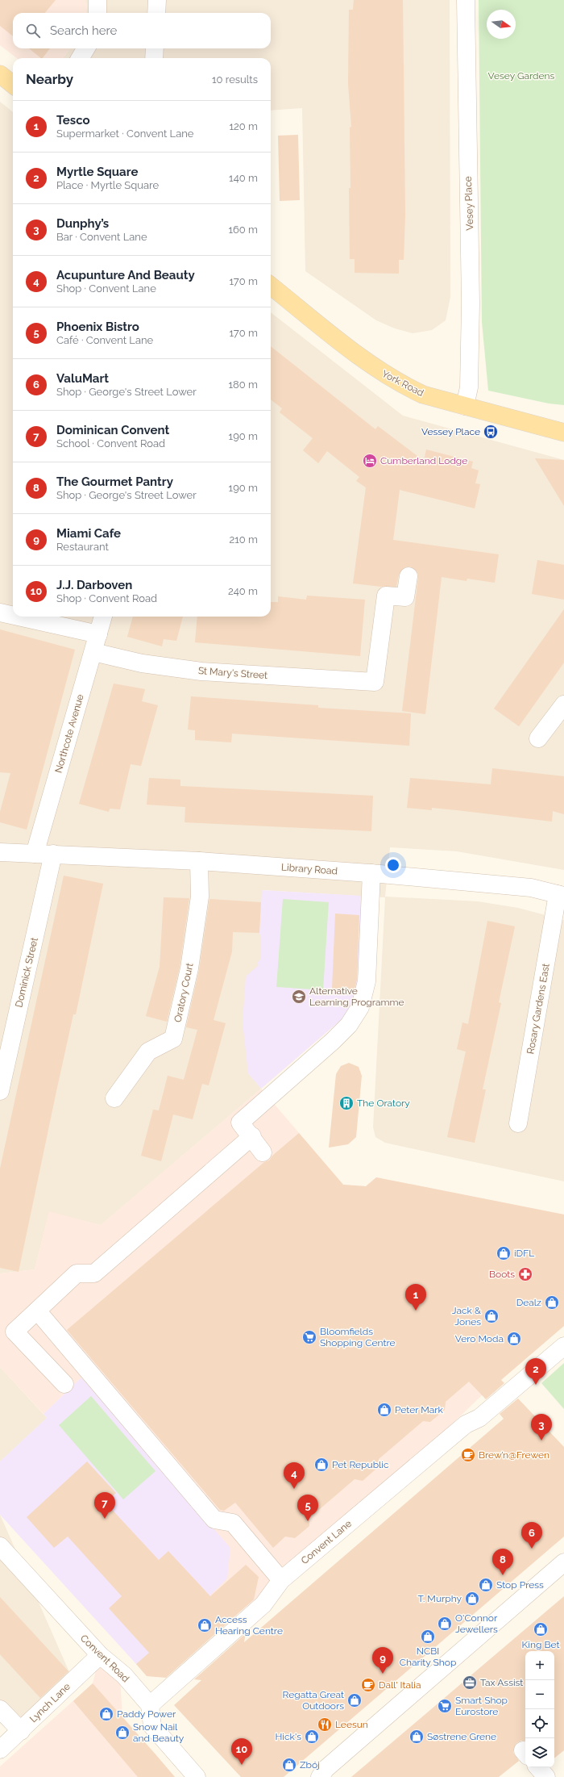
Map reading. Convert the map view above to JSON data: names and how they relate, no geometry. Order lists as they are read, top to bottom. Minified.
{"streets":{"main road":["York Road"],"street":["Vesey Place","St Mary's Street","Northcote Avenue","Library Road","Dominick Street","Oratory Court","Rosary Gardens East","Convent Lane","Convent Road","Lynch Lane"]},"crossings":[["Vesey Place","York Road"],["St Mary's Street","Northcote Avenue"],["Northcote Avenue","Library Road"],["Library Road","Dominick Street"],["Library Road","Oratory Court"],["Library Road","Rosary Gardens East"],["Convent Lane","Convent Road"],["Convent Road","Lynch Lane"]],"parks":["Vesey Gardens"],"places":{"bus stop":["Vessey Place"],"hotel":["Cumberland Lodge"],"school or university":["Alternative Learning Programme"],"building":["The Oratory"],"shop":["iDFL","Dealz","Jack & Jones","Vero Moda","Peter Mark","Pet Republic","Stop Press","T. Murphy","O'Connor Jewellers","Access Hearing Centre","King Bet","NCBI Charity Shop","Regatta Great Outdoors","Paddy Power","Snow Nail and Beauty","Hick's","Søstrene Grene","Zbój"],"pharmacy":["Boots"],"supermarket":["Bloomfields Shopping Centre","Smart Shop Eurostore"],"cafe":["Brew’n@Frewen","Dall' Italia"],"office":["Tax Assist"],"restaurant":["Leesun"]},"north":"right","page":{"search":"Search here","heading":["Nearby","10 results"],"list":[{"mark":"1","name":"Tesco","note":"Supermarket · Convent Lane","value":"120 m"},{"mark":"2","name":"Myrtle Square","note":"Place · Myrtle Square","value":"140 m"},{"mark":"3","name":"Dunphy’s","note":"Bar · Convent Lane","value":"160 m"},{"mark":"4","name":"Acupunture And Beauty","note":"Shop · Convent Lane","value":"170 m"},{"mark":"5","name":"Phoenix Bistro","note":"Café · Convent Lane","value":"170 m"},{"mark":"6","name":"ValuMart","note":"Shop · George's Street Lower","value":"180 m"},{"mark":"7","name":"Dominican Convent","note":"School · Convent Road","value":"190 m"},{"mark":"8","name":"The Gourmet Pantry","note":"Shop · George's Street Lower","value":"190 m"},{"mark":"9","name":"Miami Cafe","note":"Restaurant","value":"210 m"},{"mark":"10","name":"J.J. Darboven","note":"Shop · Convent Road","value":"240 m"}],"pins":["1","2","3","4","7","5","6","8","9","10"],"map_buttons":["+","−"]}}
